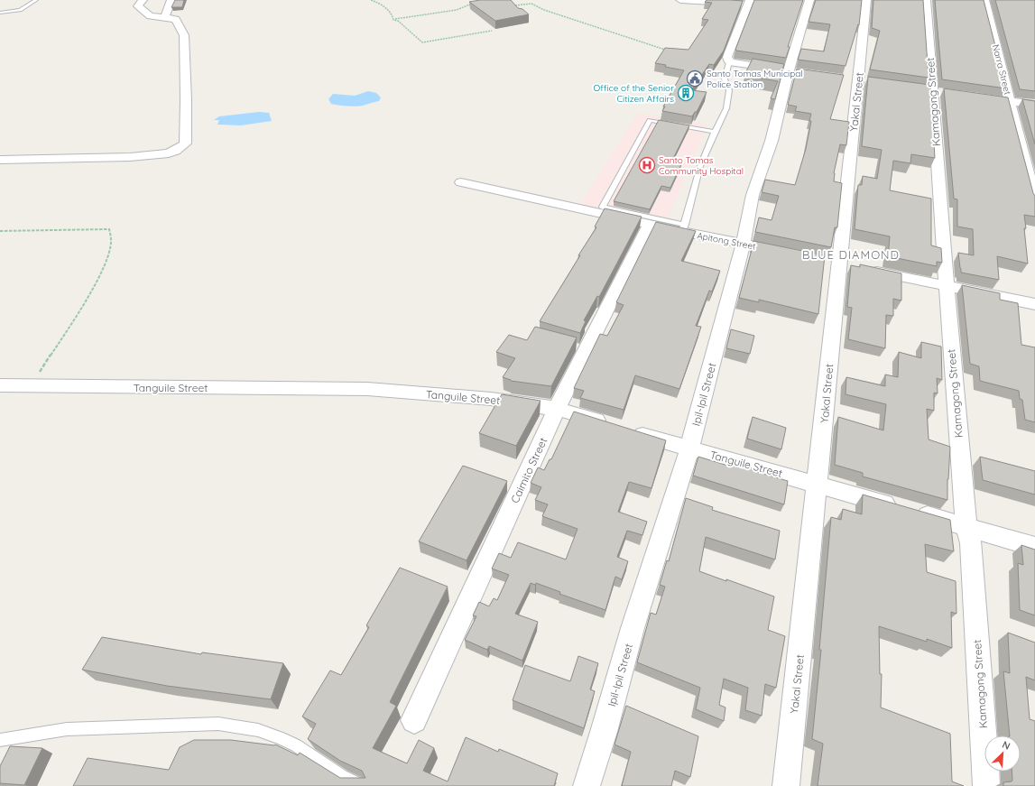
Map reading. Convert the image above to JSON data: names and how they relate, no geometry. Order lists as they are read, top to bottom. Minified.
{"streets":{"street":["Narra Street","Yakal Street","Kamagong Street","Apitong Street","Tanguile Street","Ipil-Ipil Street","Caimito Street"]},"crossings":[["Yakal Street","Tanguile Street"],["Kamagong Street","Tanguile Street"],["Apitong Street","Ipil-Ipil Street"],["Apitong Street","Caimito Street"],["Tanguile Street","Ipil-Ipil Street"],["Tanguile Street","Caimito Street"]],"districts":["BLUE DIAMOND"],"places":{"public building":["Santo Tomas Municipal Police Station"],"building":["Office of the Senior Citizen Affairs"],"hospital":["Santo Tomas Community Hospital"]},"north":"top right"}
